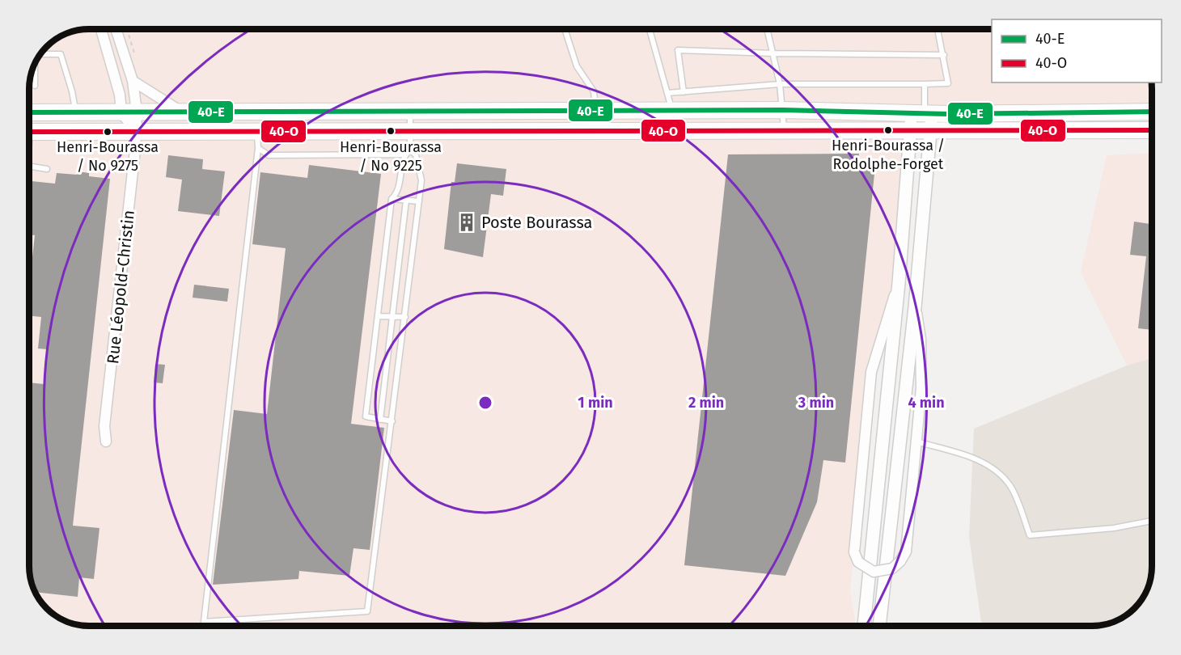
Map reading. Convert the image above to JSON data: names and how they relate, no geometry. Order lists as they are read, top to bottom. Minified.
{"streets":{"street":["Rue Léopold-Christin"]},"places":{"other":["Henri-Bourassa / Rodolphe-Forget","Henri-Bourassa / No 9225","Henri-Bourassa / No 9275"],"building":["Poste Bourassa"]},"lines":["transit line 40-E","transit line 40-O"],"legend":["40-E","40-O"],"rings":["1 min","2 min","3 min","4 min"]}
